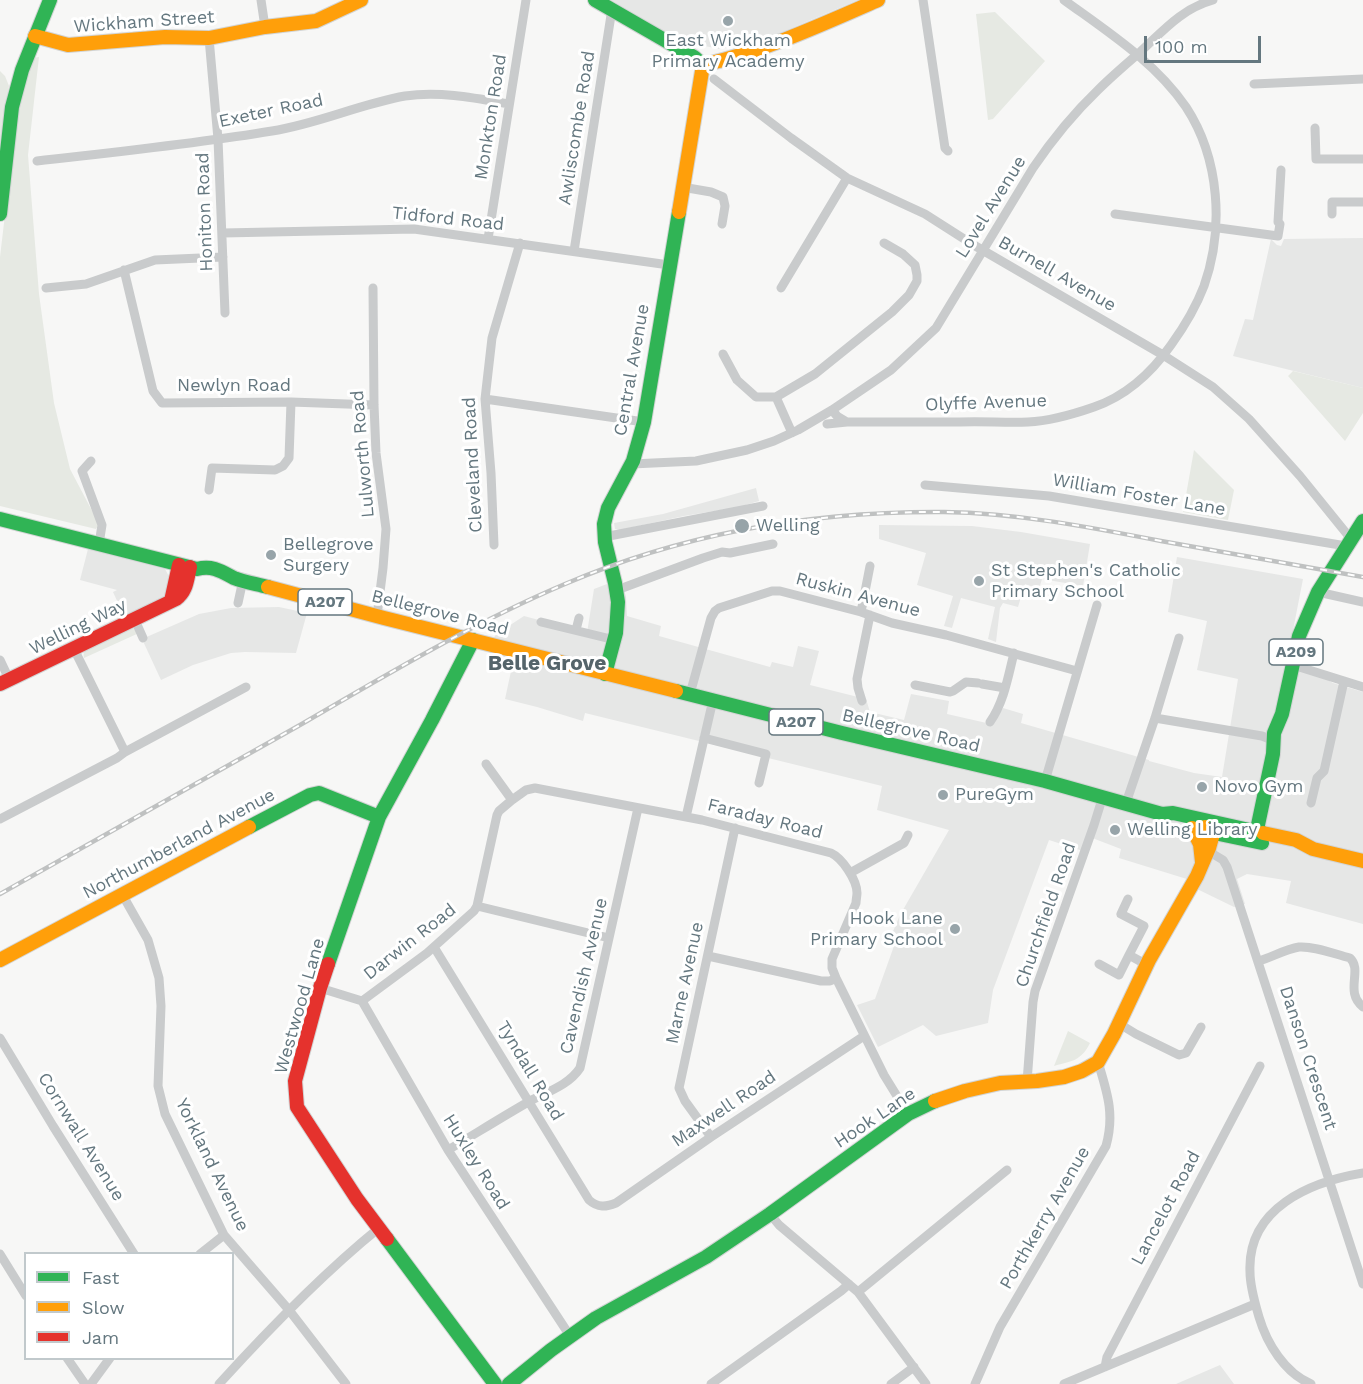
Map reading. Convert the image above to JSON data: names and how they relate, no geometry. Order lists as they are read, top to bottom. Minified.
{"streets":{"street":["Wickham Street","Exeter Road","Monkton Road","Awliscombe Road","Lovel Avenue","Honiton Road","Tidford Road","Burnell Avenue","Central Avenue","Newlyn Road","Olyffe Avenue","Lulworth Road","Cleveland Road","William Foster Lane","Ruskin Avenue","A207","Bellegrove Road","Welling Way","A209","Faraday Road","Northumberland Avenue","Churchfield Road","Darwin Road","Cavendish Avenue","Marne Avenue","Westwood Lane","Danson Crescent","Tyndall Road","Maxwell Road","Hook Lane","Cornwall Avenue","Huxley Road","Yorkland Avenue","Lancelot Road","Porthkerry Avenue"]},"crossings":[["Wickham Street","Honiton Road"],["Exeter Road","Monkton Road"],["Exeter Road","Honiton Road"],["Monkton Road","Tidford Road"],["Awliscombe Road","Tidford Road"],["Lovel Avenue","Burnell Avenue"],["Lovel Avenue","Central Avenue"],["Lovel Avenue","Olyffe Avenue"],["Honiton Road","Tidford Road"],["Tidford Road","Central Avenue"],["Tidford Road","Cleveland Road"],["Burnell Avenue","Olyffe Avenue"],["Burnell Avenue","William Foster Lane"],["Burnell Avenue","A209"],["Central Avenue","Bellegrove Road"],["Newlyn Road","Lulworth Road"],["Lulworth Road","Bellegrove Road"],["William Foster Lane","A209"],["Ruskin Avenue","Bellegrove Road"],["A207","Bellegrove Road"],["A207","A209"],["Bellegrove Road","Welling Way"],["Bellegrove Road","Churchfield Road"],["Bellegrove Road","Westwood Lane"],["Faraday Road","Marne Avenue"],["Northumberland Avenue","Westwood Lane"],["Northumberland Avenue","Yorkland Avenue"],["Churchfield Road","Hook Lane"],["Darwin Road","Westwood Lane"],["Darwin Road","Tyndall Road"],["Darwin Road","Huxley Road"],["Cavendish Avenue","Tyndall Road"],["Cavendish Avenue","Huxley Road"],["Marne Avenue","Maxwell Road"],["Tyndall Road","Maxwell Road"],["Hook Lane","Huxley Road"],["Hook Lane","Porthkerry Avenue"]],"districts":["Belle Grove"],"places":["East Wickham Primary Academy","Welling","Bellegrove Surgery","St Stephen's Catholic Primary School","Novo Gym","PureGym","Welling Library","Hook Lane Primary School"],"legend":["Fast","Slow","Jam"],"scale_bar":"100 m"}
